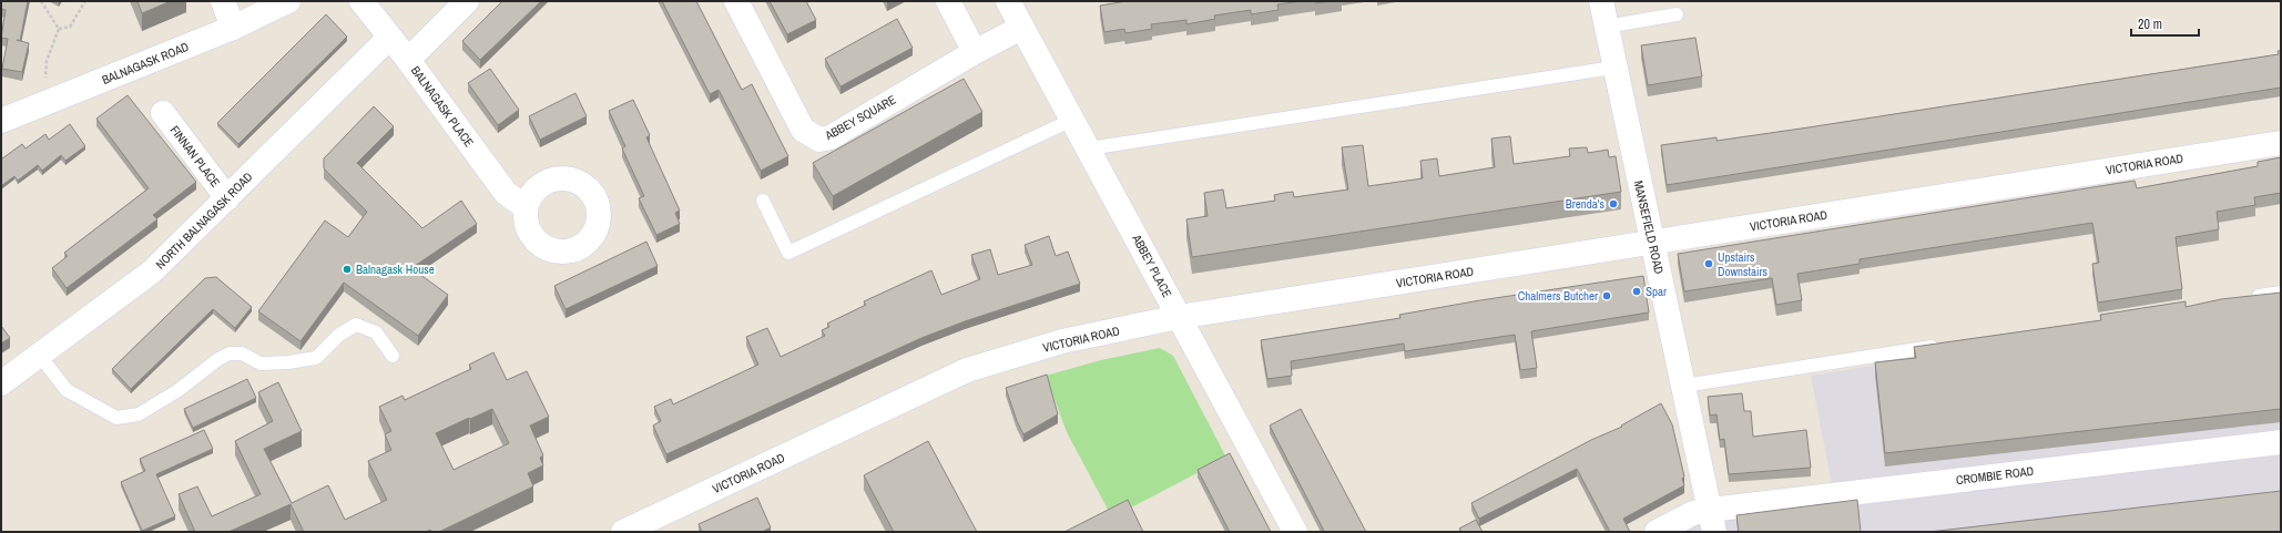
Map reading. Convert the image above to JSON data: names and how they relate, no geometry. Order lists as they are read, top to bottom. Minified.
{"streets":{"street":["BALNAGASK ROAD","BALNAGASK PLACE","ABBEY SQUARE","FINNAN PLACE","VICTORIA ROAD","NORTH BALNAGASK ROAD","MANSEFIELD ROAD","ABBEY PLACE","CROMBIE ROAD"]},"crossings":[["BALNAGASK PLACE","NORTH BALNAGASK ROAD"],["ABBEY SQUARE","ABBEY PLACE"],["FINNAN PLACE","NORTH BALNAGASK ROAD"],["VICTORIA ROAD","MANSEFIELD ROAD"],["VICTORIA ROAD","ABBEY PLACE"],["MANSEFIELD ROAD","CROMBIE ROAD"]],"places":["Brenda's","Upstairs Downstairs","Balnagask House","Spar","Chalmers Butcher"],"scale_bar":"20 m"}
